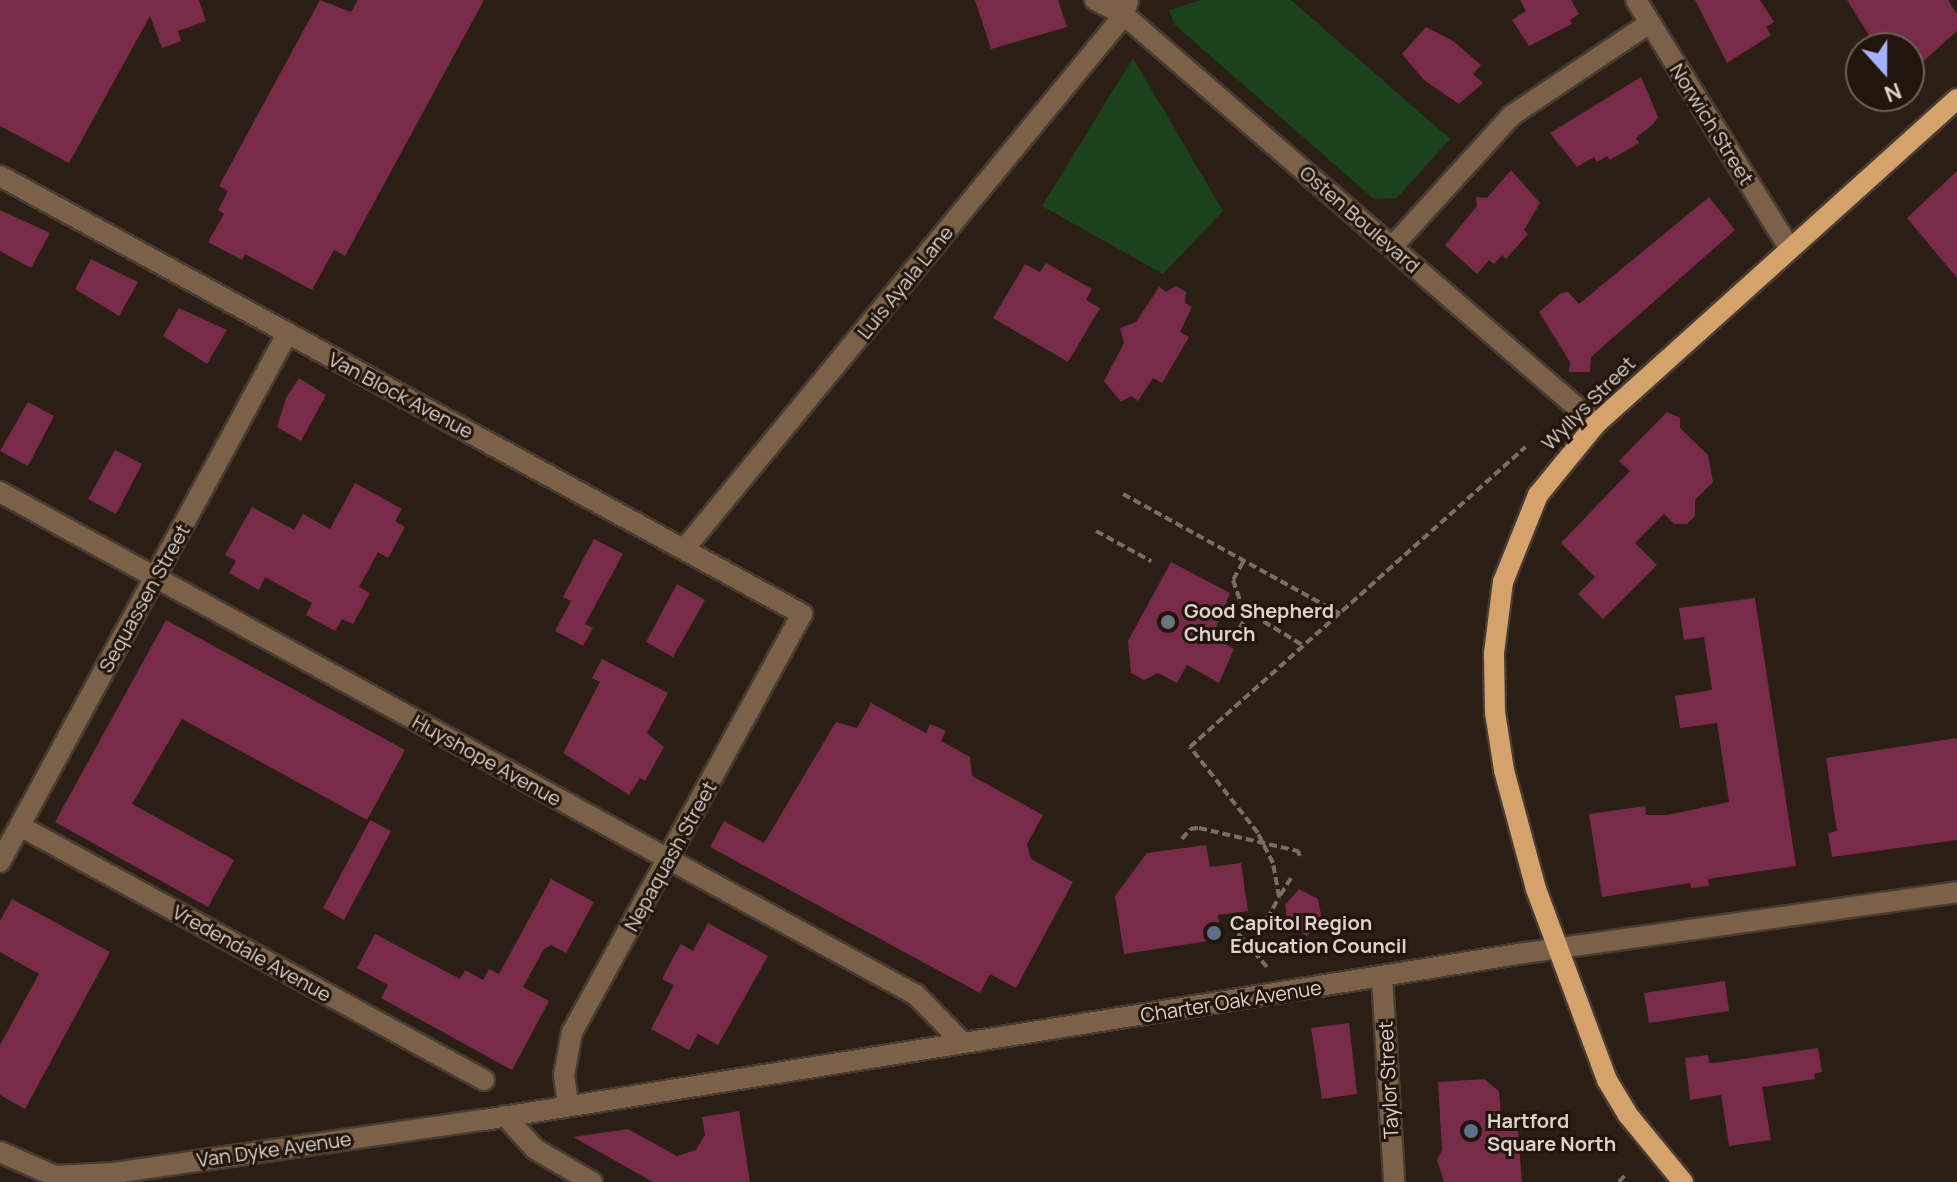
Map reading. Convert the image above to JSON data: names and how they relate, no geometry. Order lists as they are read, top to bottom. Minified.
{"streets":{"main road":["Wyllys Street"],"street":["Norwich Street","Osten Boulevard","Luis Ayala Lane","Van Block Avenue","Sequassen Street","Huyshope Avenue","Nepaquash Street","Vredendale Avenue","Charter Oak Avenue","Taylor Street","Van Dyke Avenue"]},"crossings":[["Norwich Street","Wyllys Street"],["Osten Boulevard","Luis Ayala Lane"],["Osten Boulevard","Wyllys Street"],["Luis Ayala Lane","Van Block Avenue"],["Van Block Avenue","Sequassen Street"],["Van Block Avenue","Nepaquash Street"],["Wyllys Street","Charter Oak Avenue"],["Sequassen Street","Huyshope Avenue"],["Sequassen Street","Vredendale Avenue"],["Huyshope Avenue","Nepaquash Street"],["Huyshope Avenue","Charter Oak Avenue"],["Nepaquash Street","Charter Oak Avenue"],["Charter Oak Avenue","Taylor Street"],["Charter Oak Avenue","Van Dyke Avenue"]],"places":["Good Shepherd Church","Capitol Region Education Council","Hartford Square North"],"north":"bottom"}
